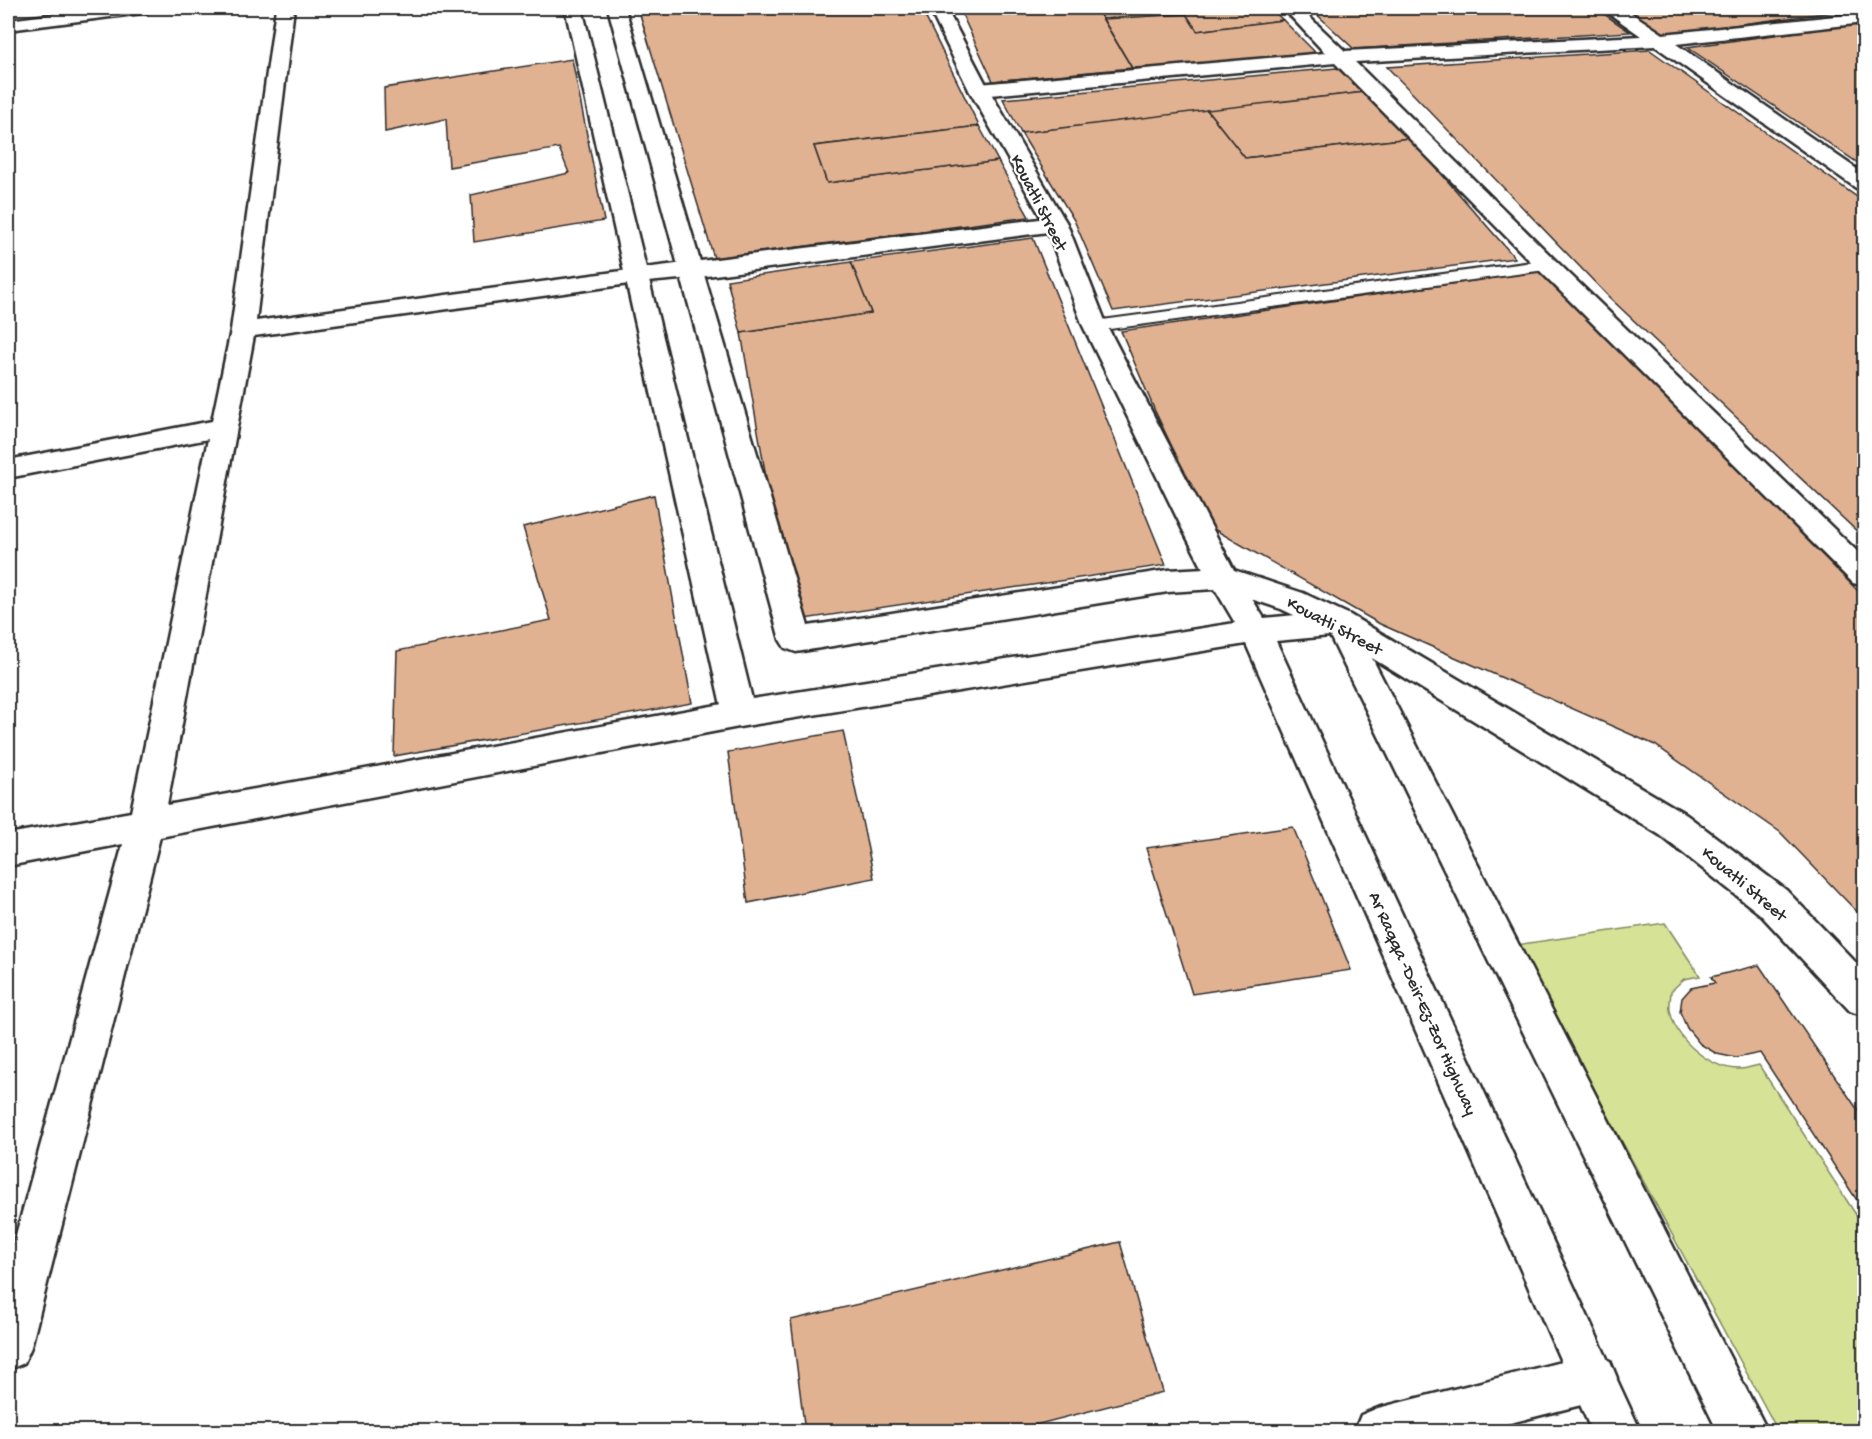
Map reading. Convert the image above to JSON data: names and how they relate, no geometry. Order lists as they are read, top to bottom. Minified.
{"streets":{"street":["Kouatli Street","Ar Raqqa -Deir-Ez-Zor Highway"]},"crossings":[["Kouatli Street","Ar Raqqa -Deir-Ez-Zor Highway"]]}
